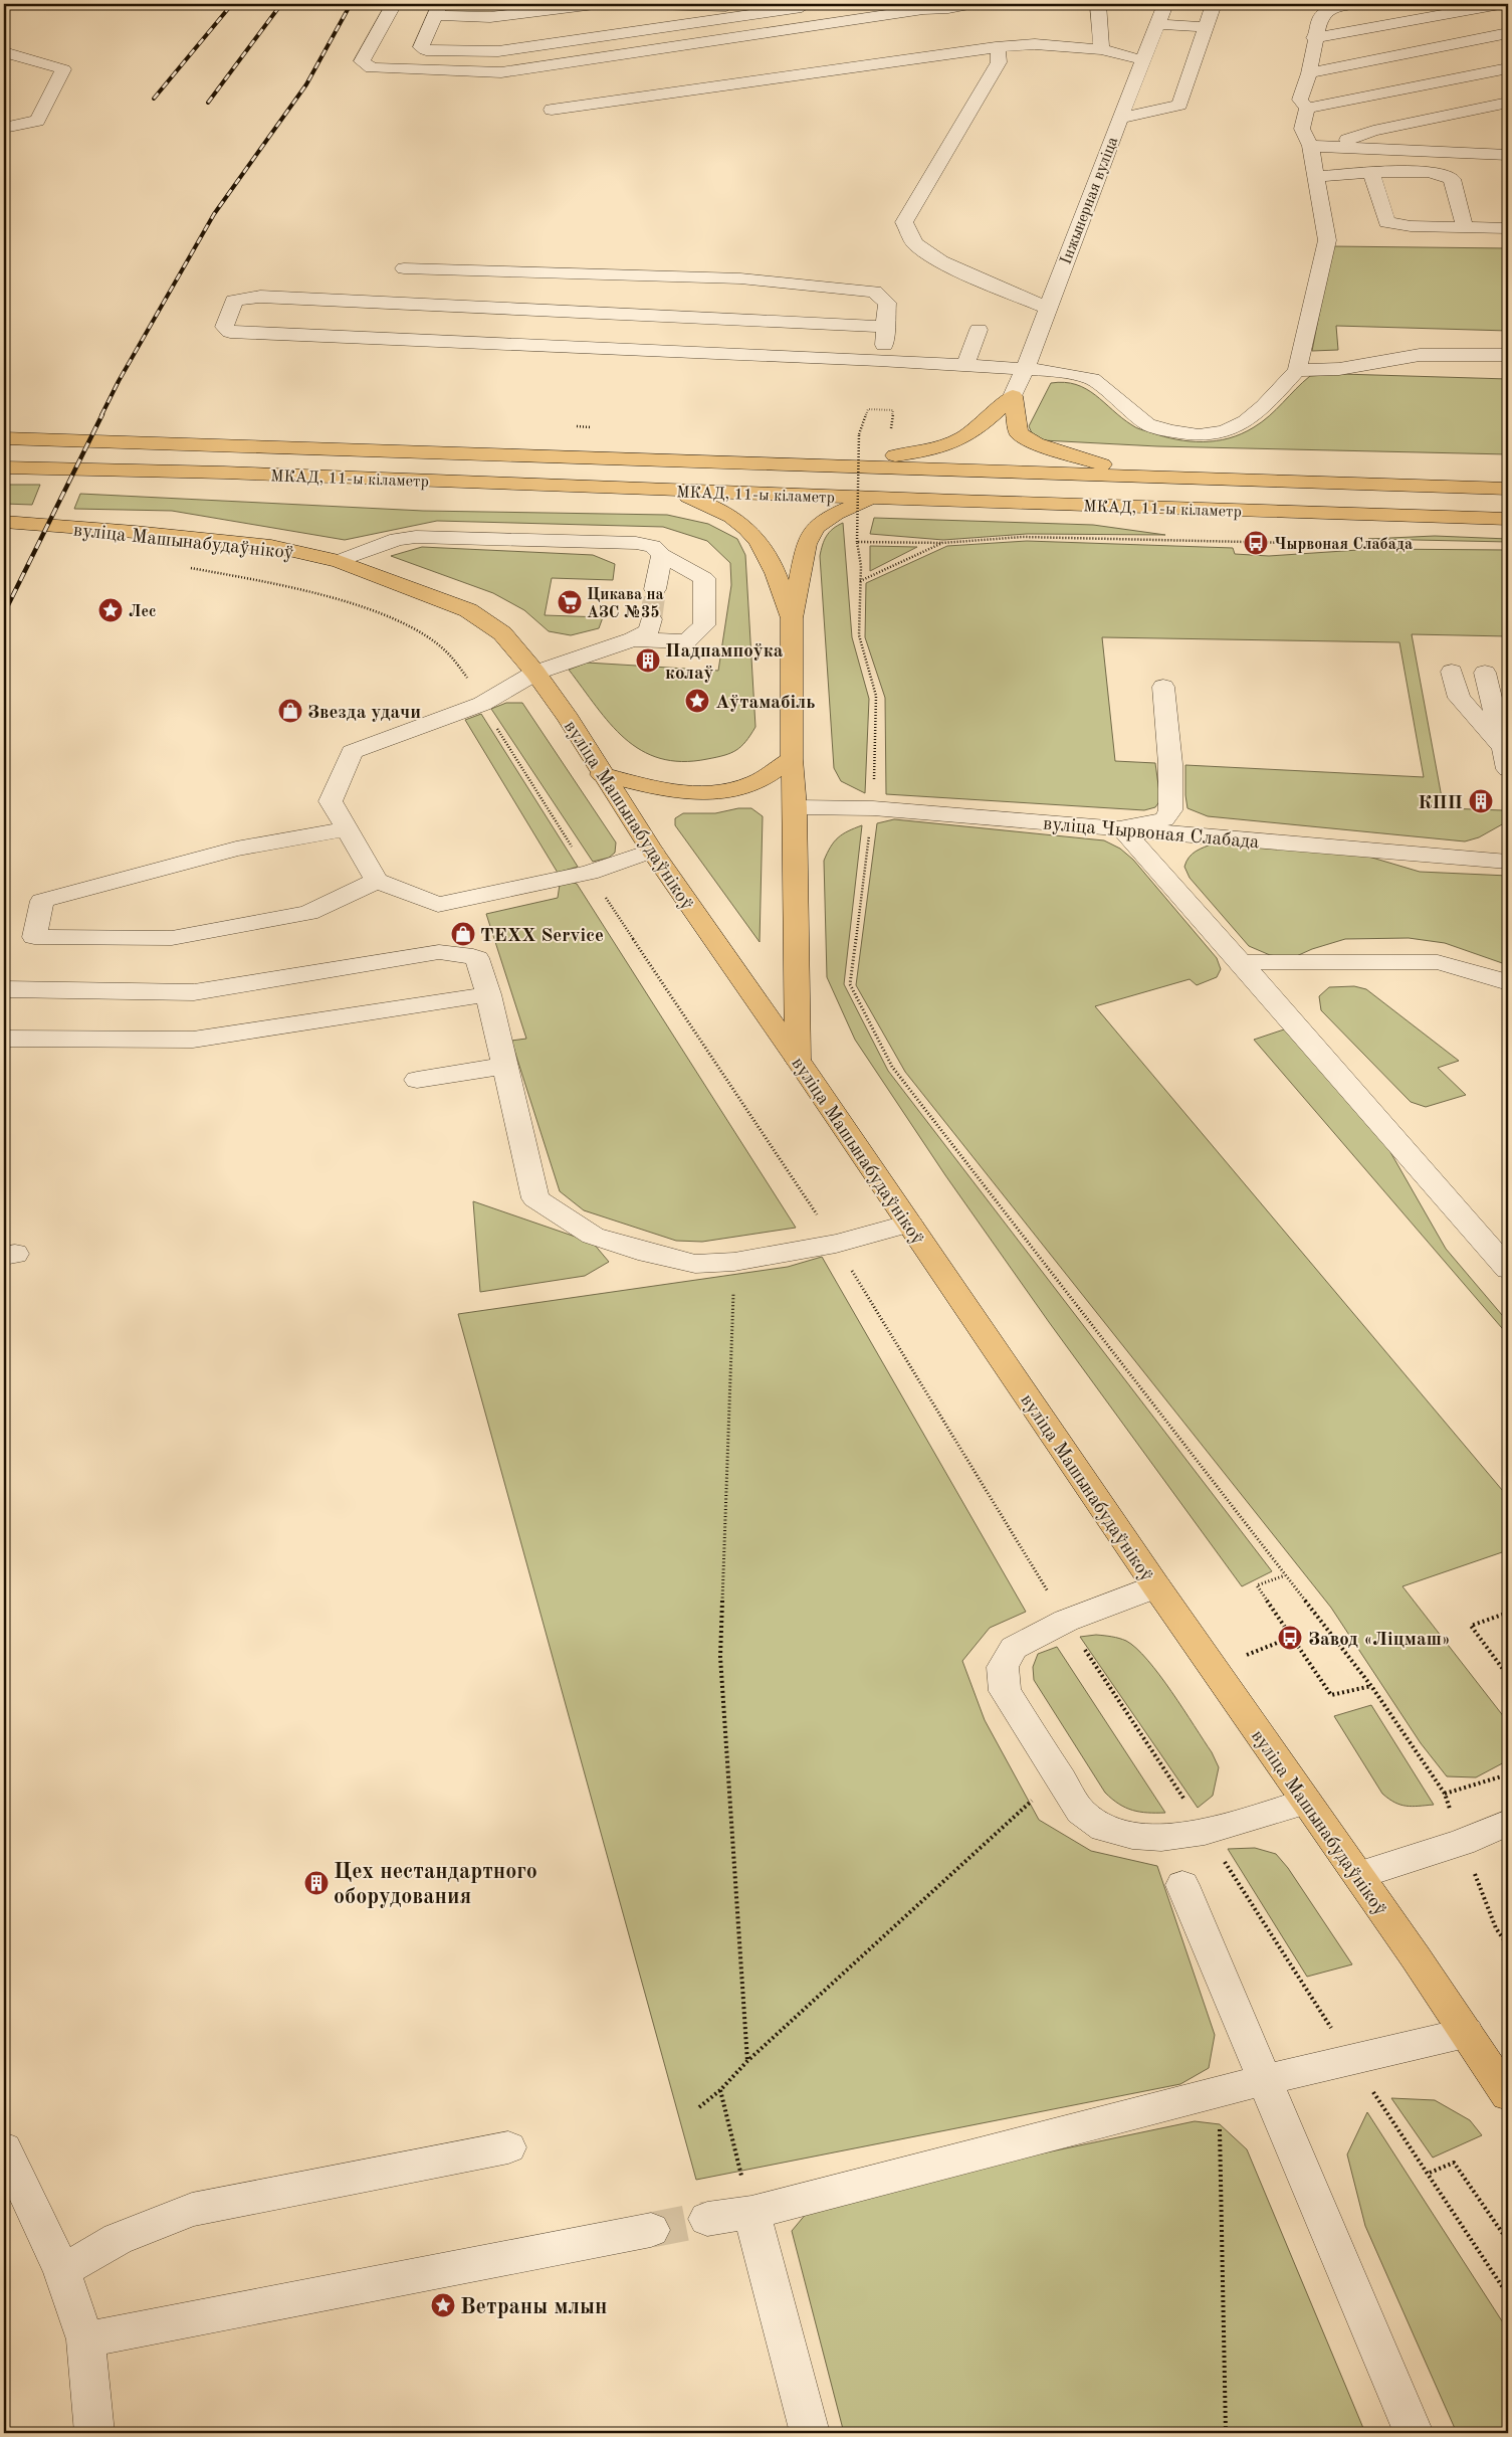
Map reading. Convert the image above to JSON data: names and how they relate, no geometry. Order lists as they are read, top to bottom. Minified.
{"streets":{"main road":["МКАД, 11-ы кіламетр","вуліца Машынабудаўнікоў"],"street":["Інжынерная вуліца","вуліца Чырвоная Слабада"]},"places":{"bus stop":["Чырвоная Слабада","Завод «Ліцмаш»"],"supermarket":["Цикава на АЗС №35"],"place":["Лес","Аўтамабіль","Ветраны млын"],"building":["Падпампоўка колаў","КПП","Цех нестандартного оборудования"],"shop":["Звезда удачи","TEXX Service"]}}
